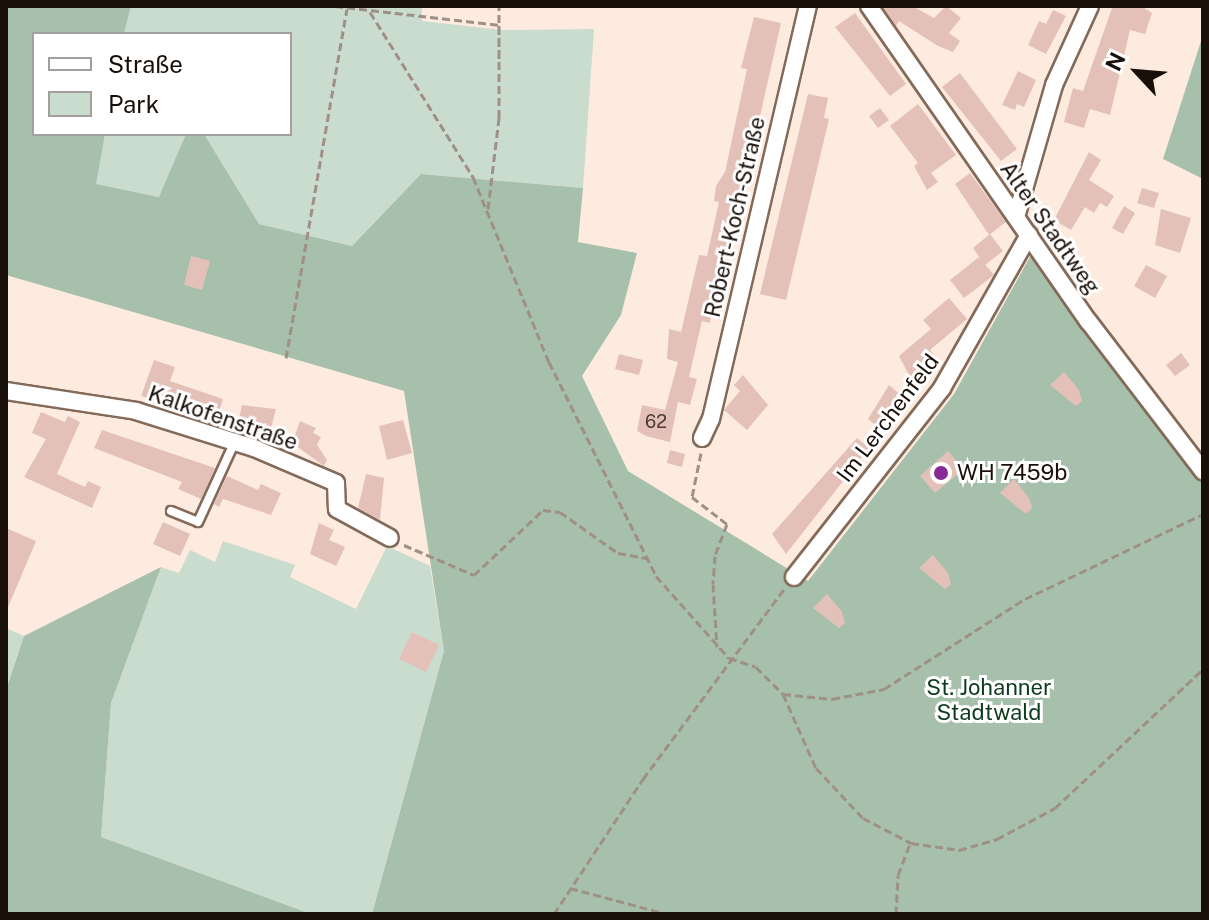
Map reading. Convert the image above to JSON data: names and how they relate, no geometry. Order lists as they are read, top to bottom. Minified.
{"streets":{"street":["Robert-Koch-Straße","Alter Stadtweg","Kalkofenstraße","Im Lerchenfeld"]},"crossings":[["Alter Stadtweg","Im Lerchenfeld"]],"parks":["St. Johanner Stadtwald"],"places":["WH 7459b"],"house_numbers":["62"],"legend":["Straße","Park"],"north":"top left"}
